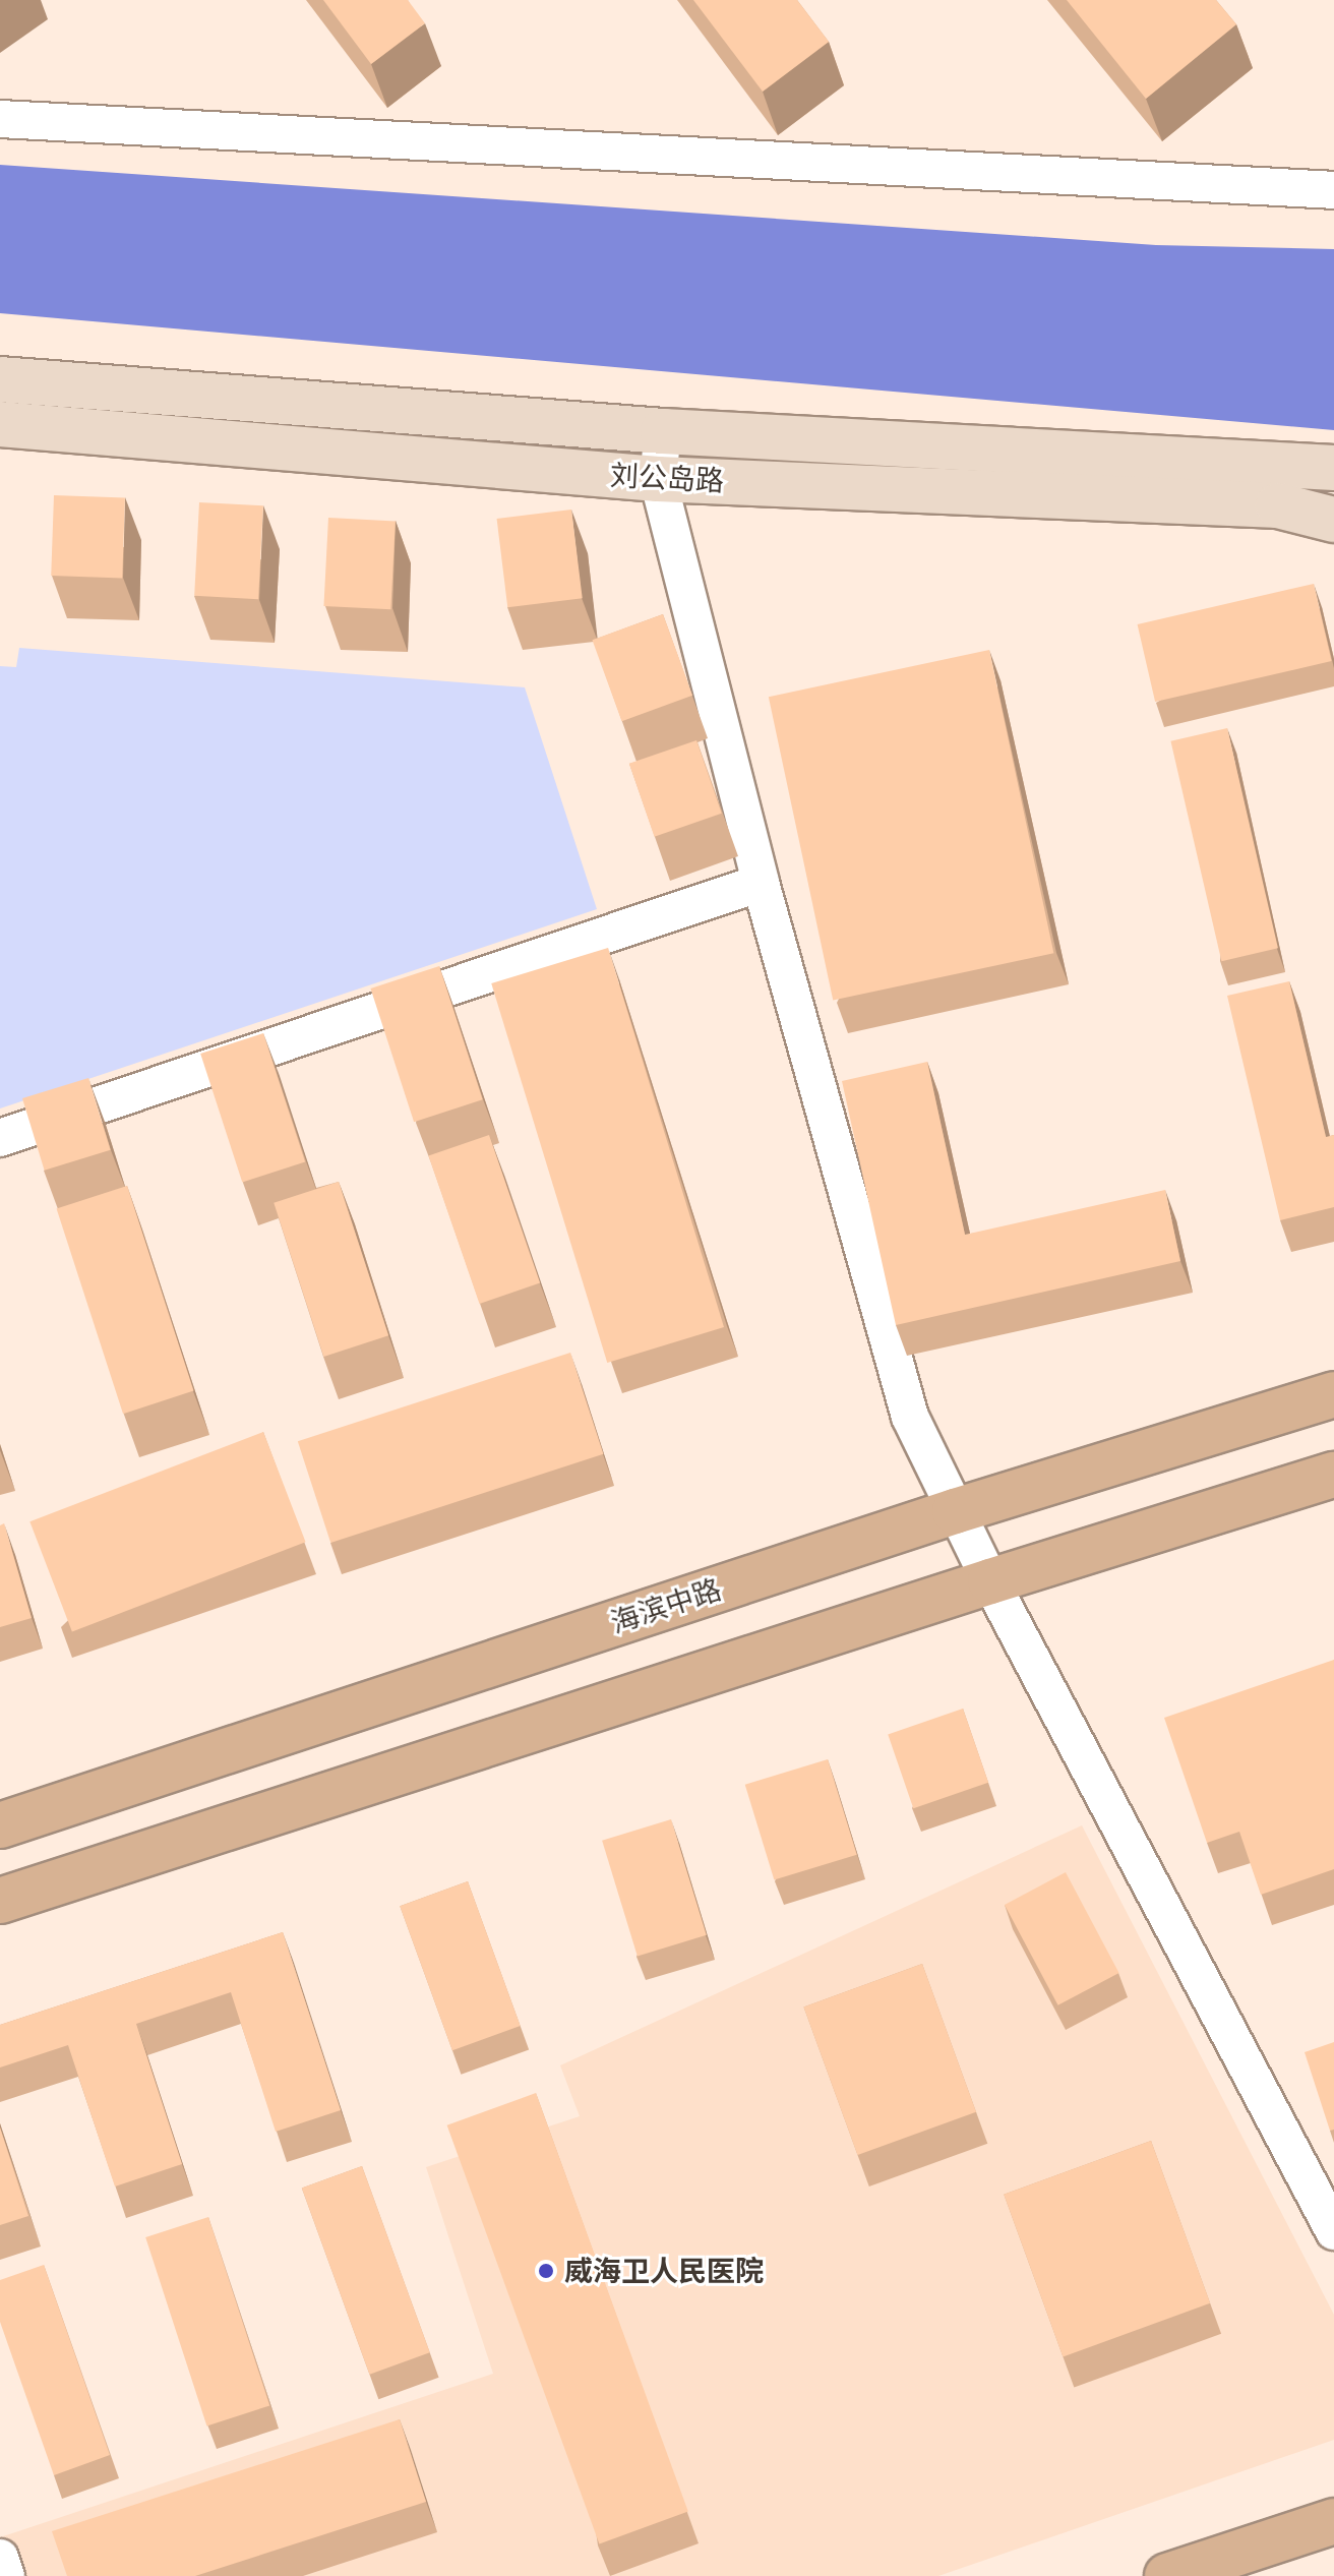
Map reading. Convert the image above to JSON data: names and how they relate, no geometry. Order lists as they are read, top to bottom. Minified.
{"streets":{"main road":["刘公岛路","海滨中路"]},"places":["威海卫人民医院"]}
